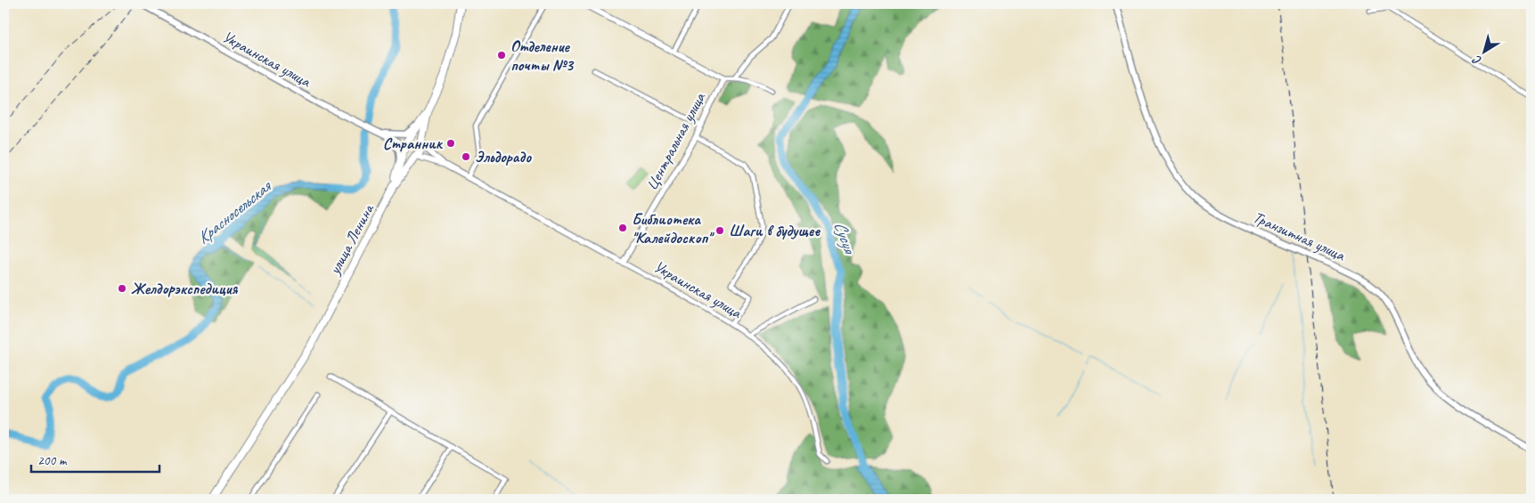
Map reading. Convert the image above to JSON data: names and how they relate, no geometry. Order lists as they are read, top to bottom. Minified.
{"streets":{"main road":["Украинская улица","Транзитная улица","улица Ленина"],"street":["Центральная улица"]},"crossings":[["Украинская улица","Центральная улица"],["Украинская улица","улица Ленина"]],"water":["Красносельская","Сусуя"],"places":["Отделение почты №3","Странник","Эльдорадо","Библиотека \"Калейдоскоп\"","Шаги в будущее","Желдорэкспедиция"],"scale_bar":"200 m","north":"bottom left"}
